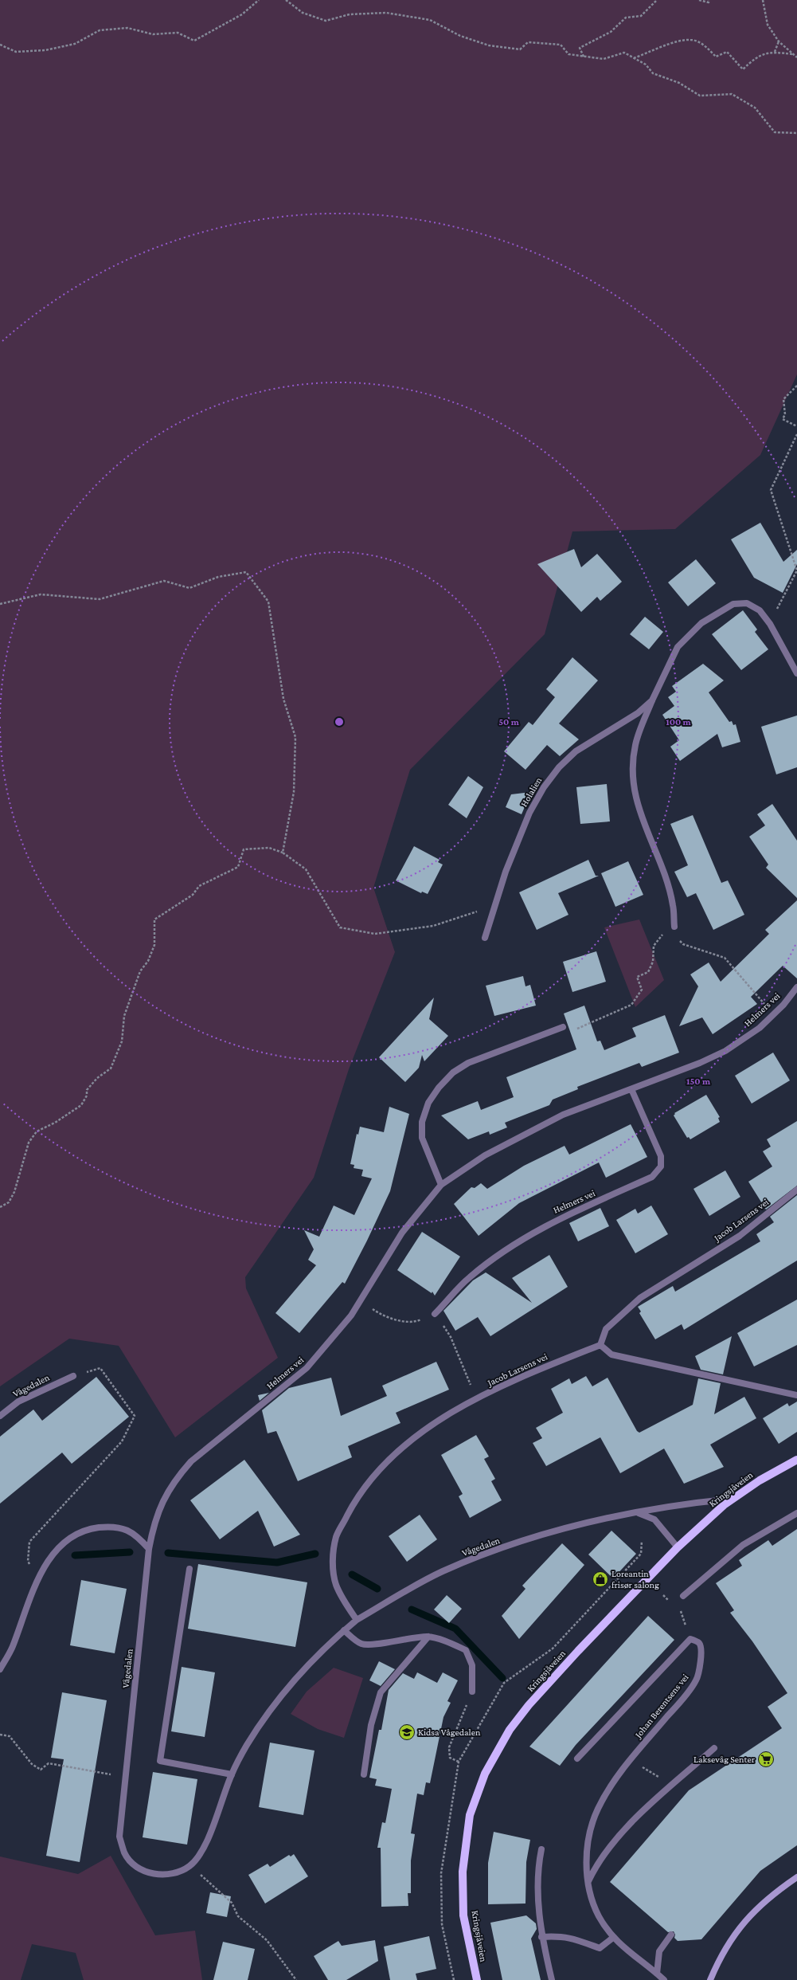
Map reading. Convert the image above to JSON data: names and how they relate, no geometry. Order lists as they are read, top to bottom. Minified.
{"streets":{"main road":["Kringsjåveien"],"street":["Holalien","Helmers vei","Jacob Larsens vei","Vågedalen","Johan Berentsens vei"]},"crossings":[["Helmers vei","Vågedalen"],["Jacob Larsens vei","Vågedalen"],["Vågedalen","Kringsjåveien"]],"places":{"shop":["Loreantin frisør salong"],"school or university":["Kidsa Vågedalen"],"supermarket":["Laksevåg Senter"]},"rings":["50 m","100 m","150 m"]}
